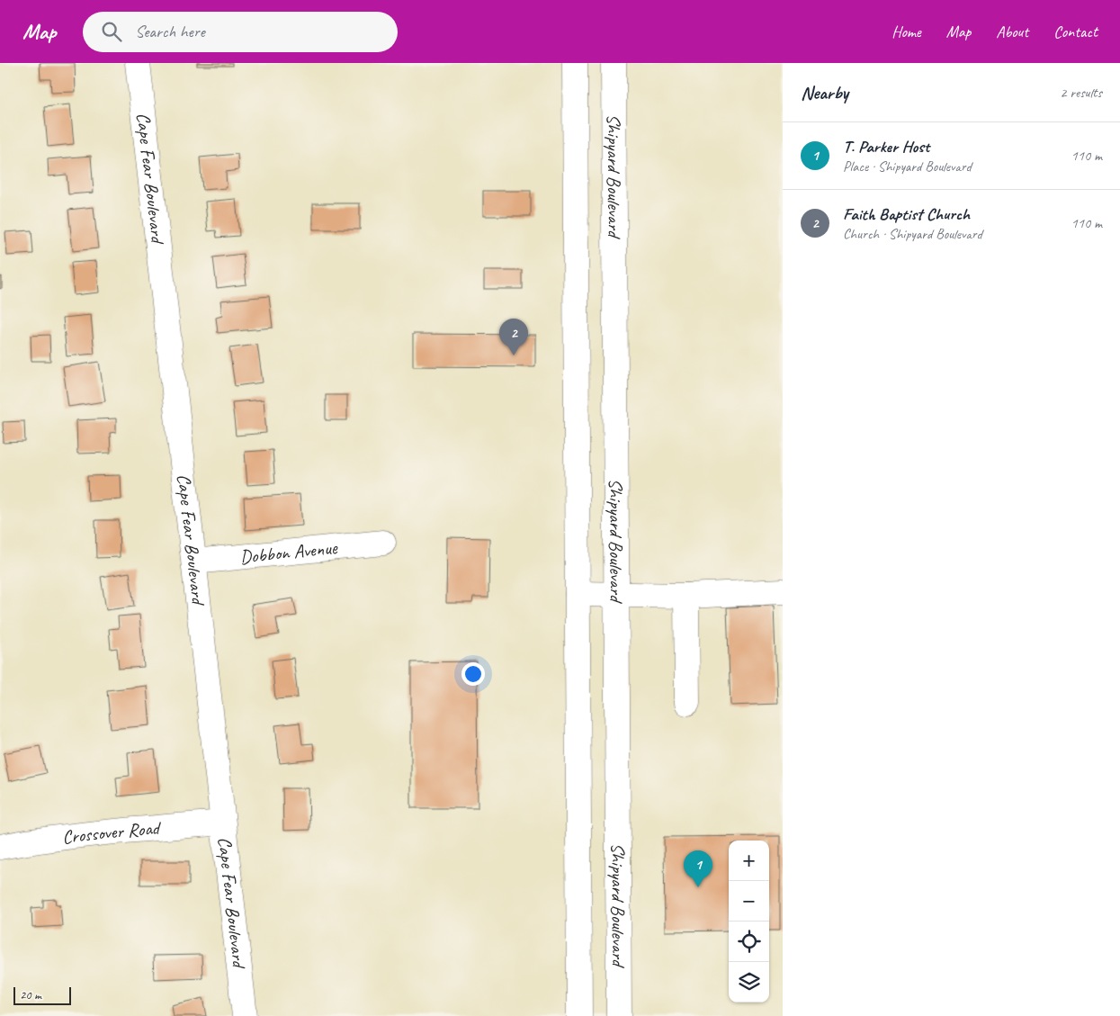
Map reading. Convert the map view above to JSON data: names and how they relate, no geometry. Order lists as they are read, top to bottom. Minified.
{"streets":{"main road":["Shipyard Boulevard","Cape Fear Boulevard","Dobbon Avenue","Crossover Road"]},"crossings":[["Cape Fear Boulevard","Dobbon Avenue"],["Cape Fear Boulevard","Crossover Road"]],"scale_bar":"20 m","page":{"header":"Map","search":"Search here","nav":["Home","Map","About","Contact"],"heading":["Nearby","2 results"],"list":[{"mark":"1","name":"T. Parker Host","note":"Place · Shipyard Boulevard","value":"110 m"},{"mark":"2","name":"Faith Baptist Church","note":"Church · Shipyard Boulevard","value":"110 m"}],"pins":["2","1"],"map_buttons":["+","−"],"scale":"20 m"}}
